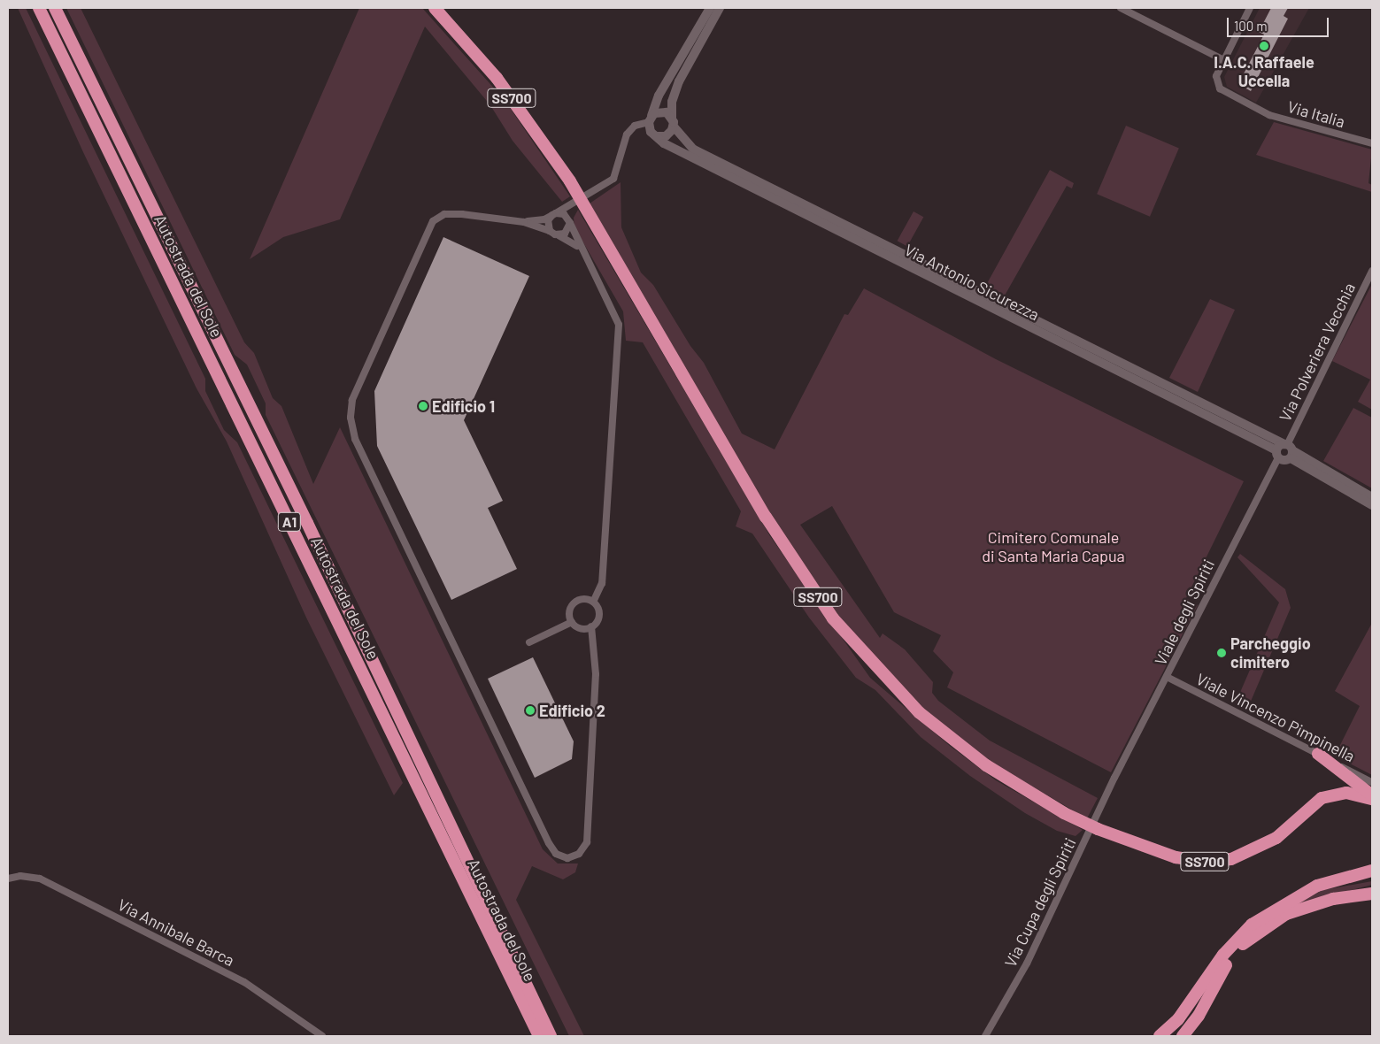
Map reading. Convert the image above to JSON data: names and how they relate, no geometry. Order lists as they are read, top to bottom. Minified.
{"streets":{"highway":["SS700","Autostrada del Sole","A1"],"street":["Via Italia","Via Antonio Sicurezza","Via Polveriera Vecchia","Viale degli Spiriti","Viale Vincenzo Pimpinella","Via Cupa degli Spiriti","Via Annibale Barca"]},"crossings":[["Via Antonio Sicurezza","Via Polveriera Vecchia"],["Via Antonio Sicurezza","Viale degli Spiriti"],["Viale degli Spiriti","Viale Vincenzo Pimpinella"],["Viale degli Spiriti","Via Cupa degli Spiriti"]],"parks":["Cimitero Comunale di Santa Maria Capua"],"places":["I.A.C. Raffaele Uccella","Edificio 1","Parcheggio cimitero","Edificio 2"],"scale_bar":"100 m"}
